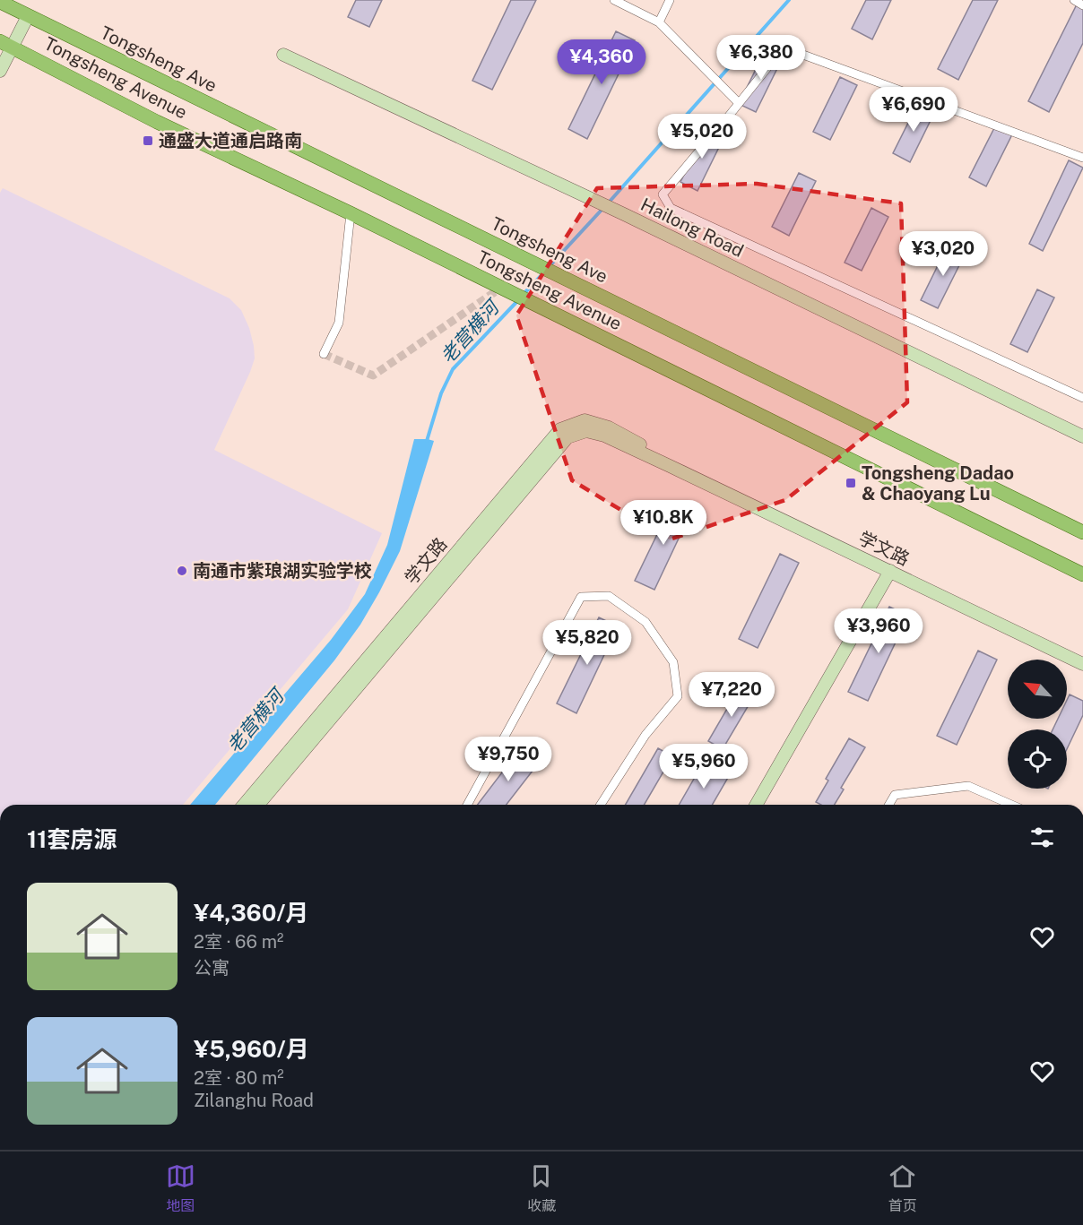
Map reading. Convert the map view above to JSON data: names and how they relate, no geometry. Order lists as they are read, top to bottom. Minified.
{"streets":{"main road":["Tongsheng Ave","Tongsheng Avenue"],"street":["Hailong Road","学文路"]},"water":["老营横河"],"places":{"transit":["通盛大道通启路南","Tongsheng Dadao & Chaoyang Lu"],"other":["南通市紫琅湖实验学校"]},"north":"top left","page":{"price":["¥6,380","¥4,360","¥6,690","¥5,020","¥3,020","¥10.8K","¥3,960","¥5,820","¥7,220","¥9,750","¥5,960"],"heading":"11套房源","list":[{"name":"¥4,360/月","note":"2室 · 66 m² · 公寓"},{"name":"¥5,960/月","note":"2室 · 80 m² · Zilanghu Road"}],"tabs":["地图","收藏","首页"]}}
